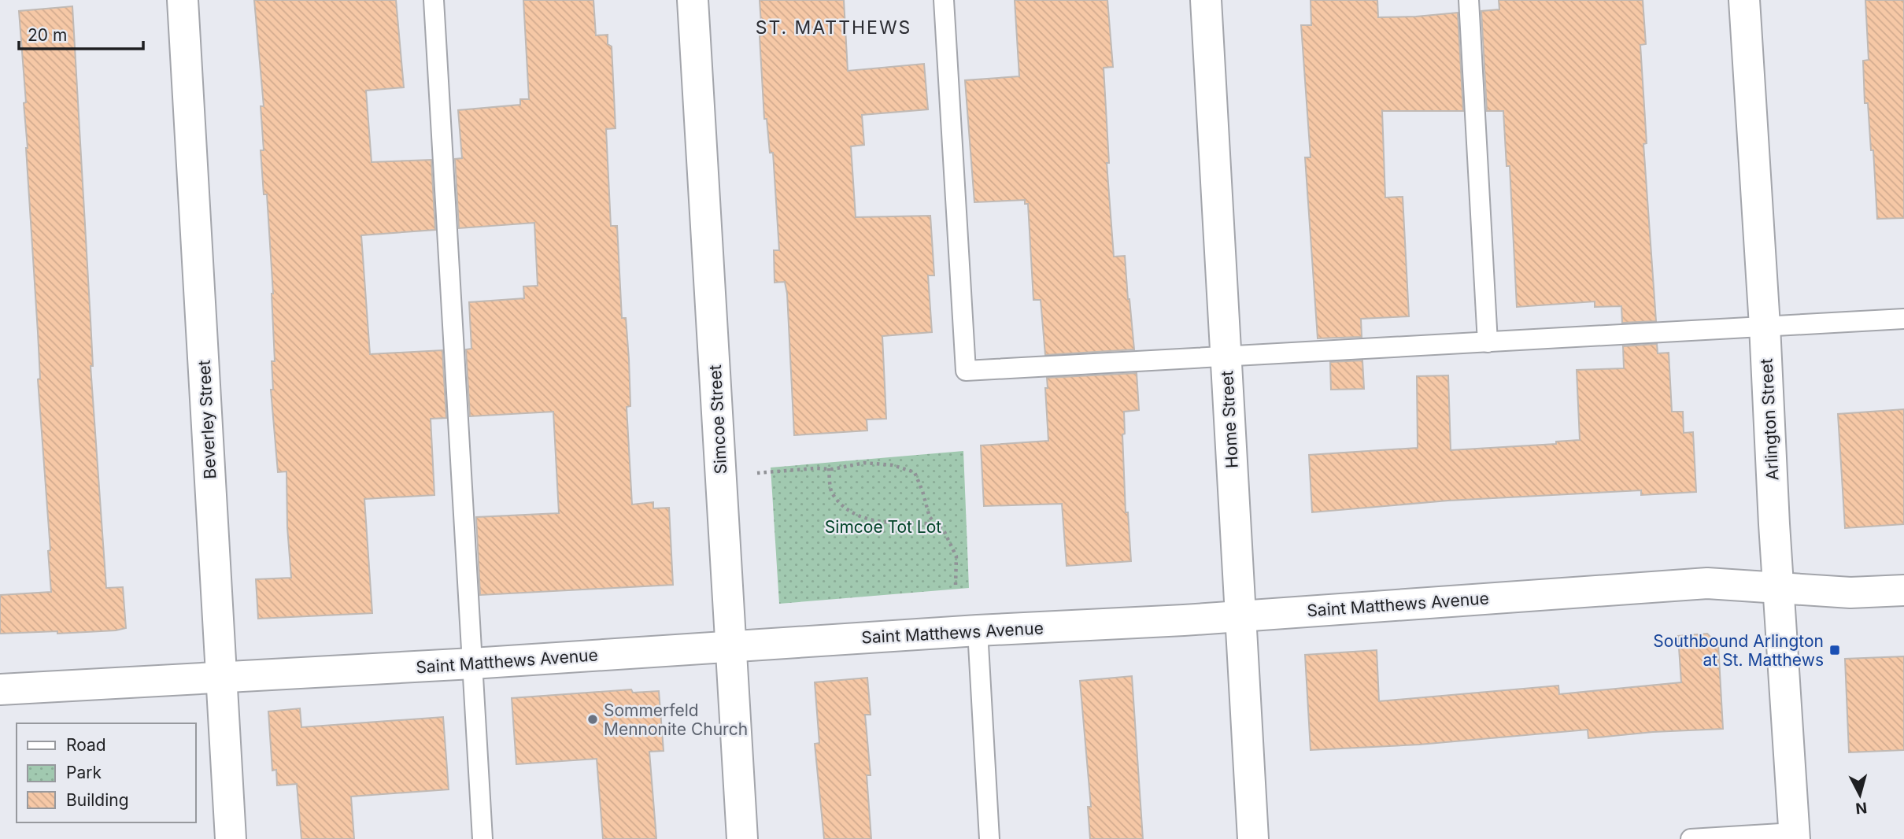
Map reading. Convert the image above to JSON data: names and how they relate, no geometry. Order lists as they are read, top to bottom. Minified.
{"streets":{"street":["Beverley Street","Simcoe Street","Home Street","Arlington Street","Saint Matthews Avenue"]},"crossings":[["Beverley Street","Saint Matthews Avenue"],["Simcoe Street","Saint Matthews Avenue"],["Home Street","Saint Matthews Avenue"],["Arlington Street","Saint Matthews Avenue"]],"districts":["ST. MATTHEWS"],"parks":["Simcoe Tot Lot"],"places":{"transit":["Southbound Arlington at St. Matthews"],"other":["Sommerfeld Mennonite Church"]},"legend":["Road","Park","Building"],"scale_bar":"20 m","north":"bottom"}
